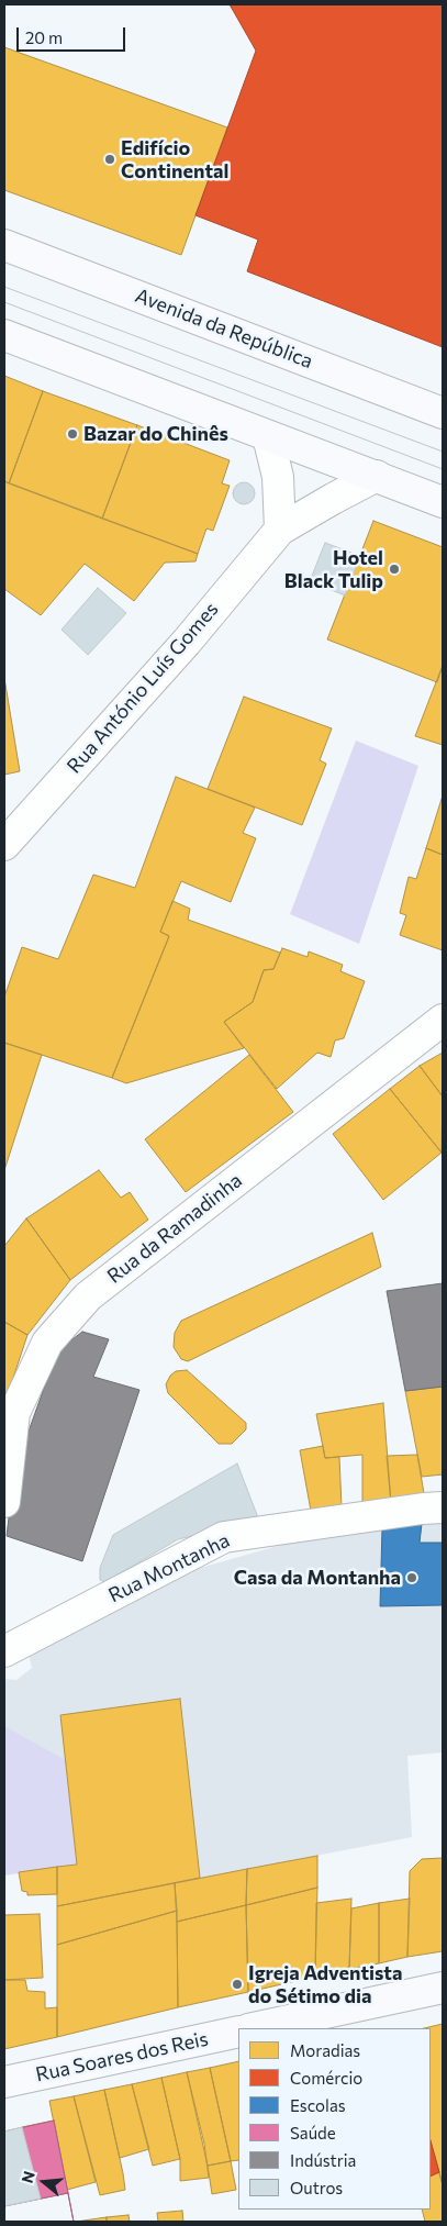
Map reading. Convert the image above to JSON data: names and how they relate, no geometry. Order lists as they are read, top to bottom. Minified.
{"streets":{"main road":["Avenida da República","Rua Soares dos Reis"],"street":["Rua António Luís Gomes","Rua da Ramadinha","Rua Montanha"]},"places":["Edifício Continental","Bazar do Chinês","Hotel Black Tulip","Casa da Montanha","Igreja Adventista do Sétimo dia"],"legend":["Moradias","Comércio","Escolas","Saúde","Indústria","Outros"],"scale_bar":"20 m","north":"left"}
